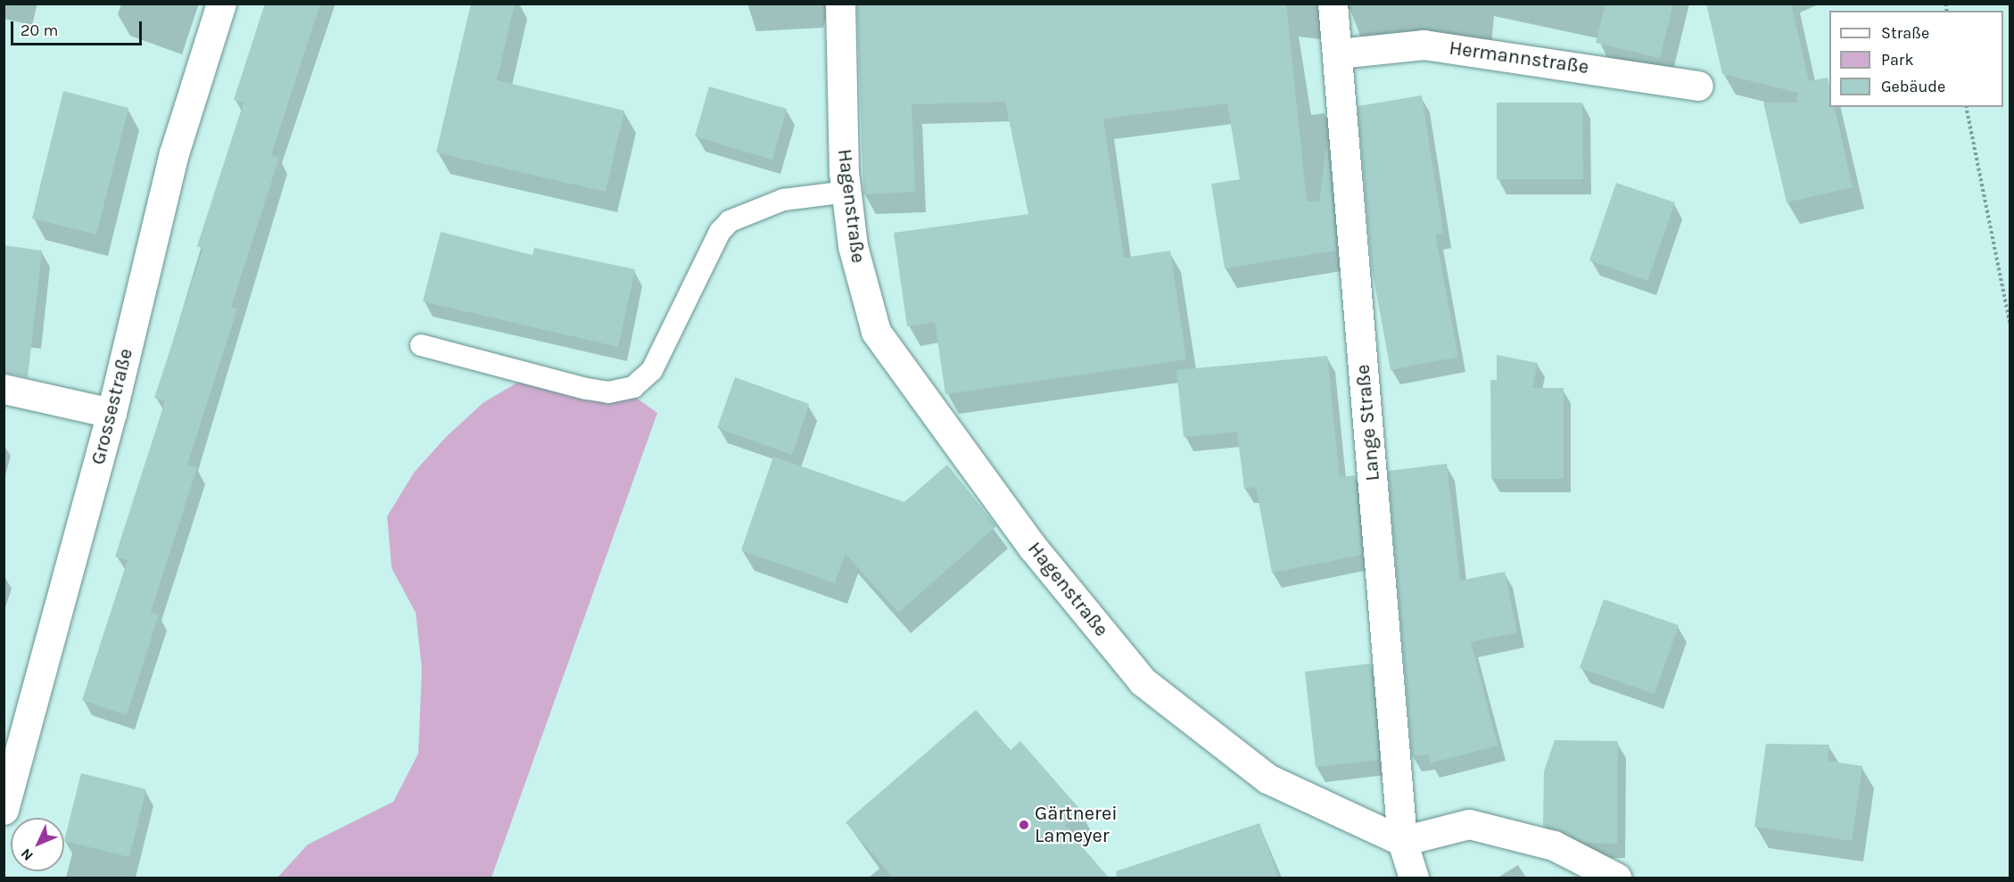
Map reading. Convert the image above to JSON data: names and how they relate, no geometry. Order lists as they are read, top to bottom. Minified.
{"streets":{"street":["Hermannstraße","Hagenstraße","Grossestraße","Lange Straße"]},"crossings":[["Hermannstraße","Lange Straße"],["Hagenstraße","Lange Straße"]],"places":["Gärtnerei Lameyer"],"legend":["Straße","Park","Gebäude"],"scale_bar":"20 m","north":"bottom left"}
